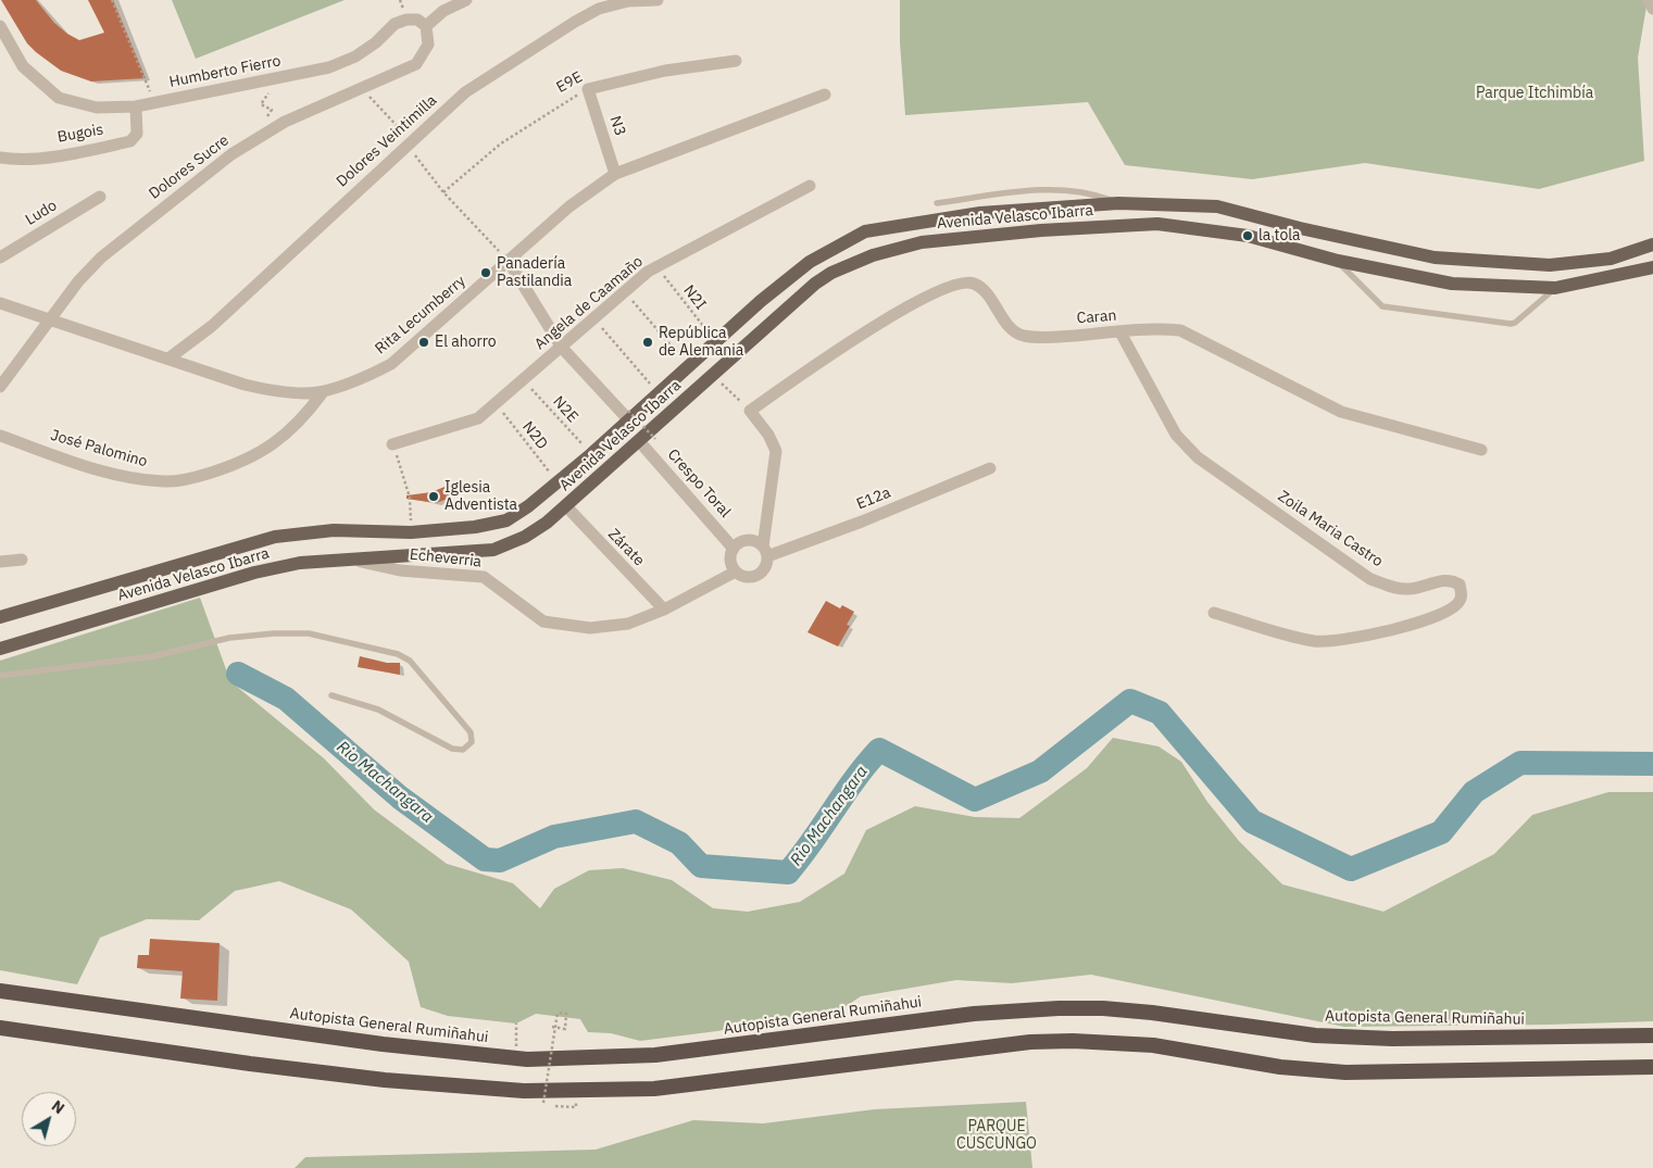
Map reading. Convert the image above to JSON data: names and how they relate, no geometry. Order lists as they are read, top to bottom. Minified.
{"streets":{"highway":["Autopista General Rumiñahui"],"main road":["Avenida Velasco Ibarra"],"street":["Humberto Fierro","E9E","N3","Bugois","Dolores Veintimilla","Dolores Sucre","Ludo","Angela de Caamaño","Rita Lecumberry","Caran","José Palomino","Crespo Toral","E12a","Zoila Maria Castro","Zárate","Echeverria"],"path":["N2I","N2E","N2D"]},"crossings":[["Humberto Fierro","Bugois"],["Humberto Fierro","Dolores Sucre"],["E9E","N3"],["N3","Rita Lecumberry"],["Dolores Veintimilla","Rita Lecumberry"],["Dolores Sucre","Rita Lecumberry"],["Avenida Velasco Ibarra","N2I"],["Avenida Velasco Ibarra","N2E"],["Avenida Velasco Ibarra","N2D"],["Avenida Velasco Ibarra","Crespo Toral"],["Avenida Velasco Ibarra","Zárate"],["Avenida Velasco Ibarra","Echeverria"],["N2I","Angela de Caamaño"],["Angela de Caamaño","N2E"],["Angela de Caamaño","N2D"],["Rita Lecumberry","José Palomino"],["Caran","Zoila Maria Castro"],["Caran","Echeverria"],["Crespo Toral","E12a"],["Crespo Toral","Echeverria"],["E12a","Echeverria"],["Zárate","Echeverria"]],"water":["Rio Machangara"],"parks":["Parque Itchimbía","PARQUE CUSCUNGO"],"places":["la tola","Panadería Pastilandia","El ahorro","República de Alemania","Iglesia Adventista"],"north":"top right"}
